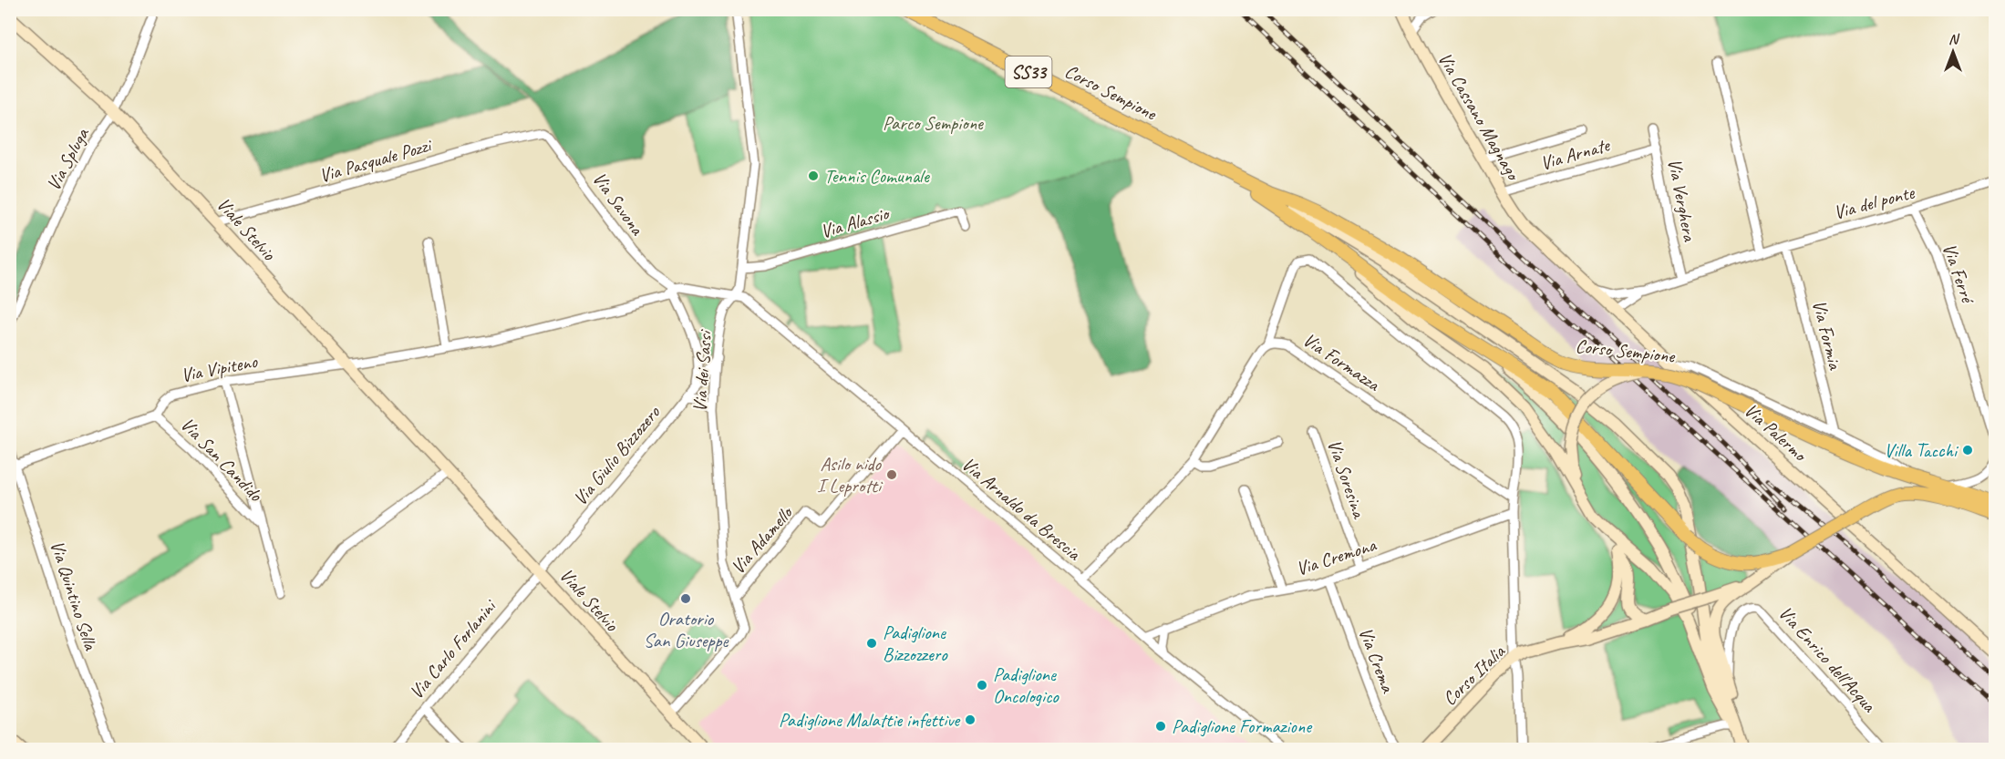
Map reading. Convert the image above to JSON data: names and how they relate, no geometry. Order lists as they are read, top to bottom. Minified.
{"streets":{"main road":["SS33","Corso Sempione"],"street":["Via Cassano Magnago","Via Arnate","Via Spluga","Via Pasquale Pozzi","Via Verghera","Via del ponte","Via Savona","Via Alassio","Viale Stelvio","Via Ferré","Via Formia","Via Formazza","Via Vipiteno","Via dei Sassi","Via Palermo","Via Giulio Bizzozero","Via San Candido","Via Soresina","Via Arnaldo da Brescia","Via Adamello","Via Cremona","Via Quintino Sella","Via Carlo Forlanini","Via Enrico dell'Acqua","Via Crema","Corso Italia"]},"crossings":[["Via Cassano Magnago","Via Arnate"],["Via Cassano Magnago","Via Palermo"],["Via Arnate","Via Verghera"],["Via Spluga","Viale Stelvio"],["Via Pasquale Pozzi","Via Savona"],["Via Pasquale Pozzi","Viale Stelvio"],["Via Verghera","Via del ponte"],["Via del ponte","Via Ferré"],["Via del ponte","Via Formia"],["Via del ponte","Via Palermo"],["Via Savona","Via Vipiteno"],["Via Alassio","Via dei Sassi"],["Viale Stelvio","Via Vipiteno"],["Viale Stelvio","Via dei Sassi"],["Viale Stelvio","Via Giulio Bizzozero"],["Viale Stelvio","Via Carlo Forlanini"],["Via Vipiteno","Via San Candido"],["Via dei Sassi","Via Giulio Bizzozero"],["Via dei Sassi","Via Arnaldo da Brescia"],["Via dei Sassi","Via Adamello"],["Via Giulio Bizzozero","Via Carlo Forlanini"],["Via Soresina","Via Cremona"],["Via Arnaldo da Brescia","Via Adamello"],["Via Arnaldo da Brescia","Via Cremona"],["Via Cremona","Via Crema"]],"parks":["Parco Sempione"],"places":["Tennis Comunale","Villa Tacchi","Asilo nido I Leprotti","Oratorio San Giuseppe","Padiglione Bizzozzero","Padiglione Oncologico","Padiglione Malattie infettive","Padiglione Formazione"],"north":"top"}
